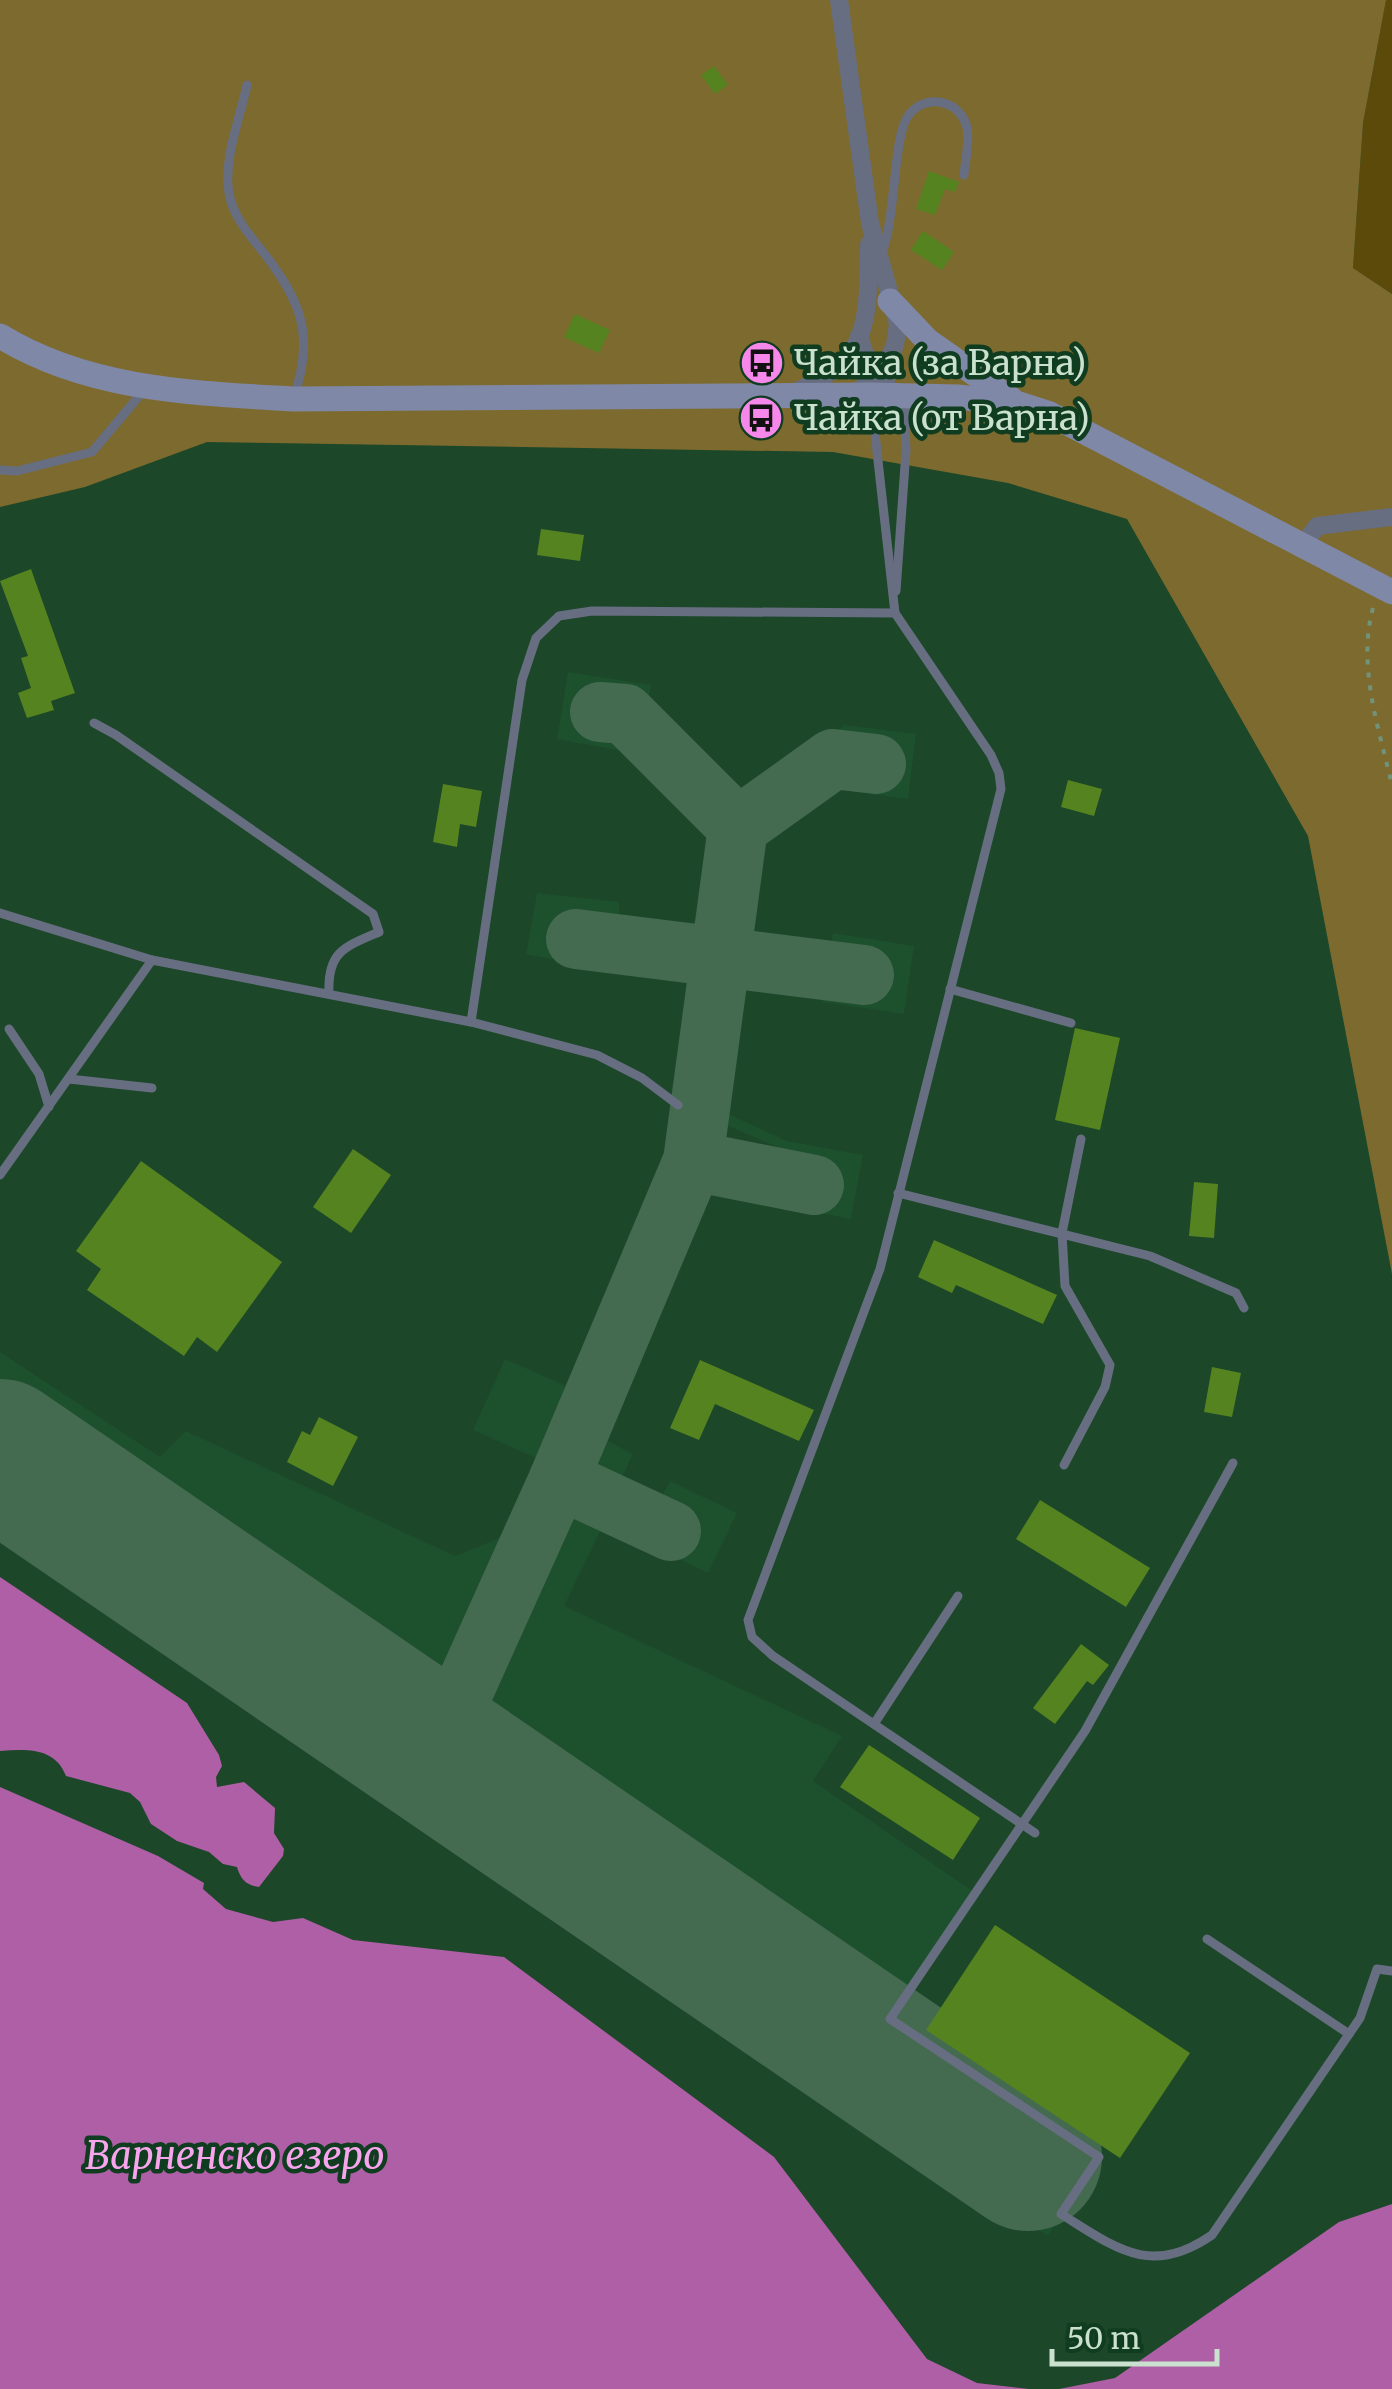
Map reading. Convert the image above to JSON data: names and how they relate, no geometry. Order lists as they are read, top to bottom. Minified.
{"water":["Варненско езеро"],"places":{"bus stop":["Чайка (за Варна)","Чайка (от Варна)"]},"scale_bar":"50 m"}
